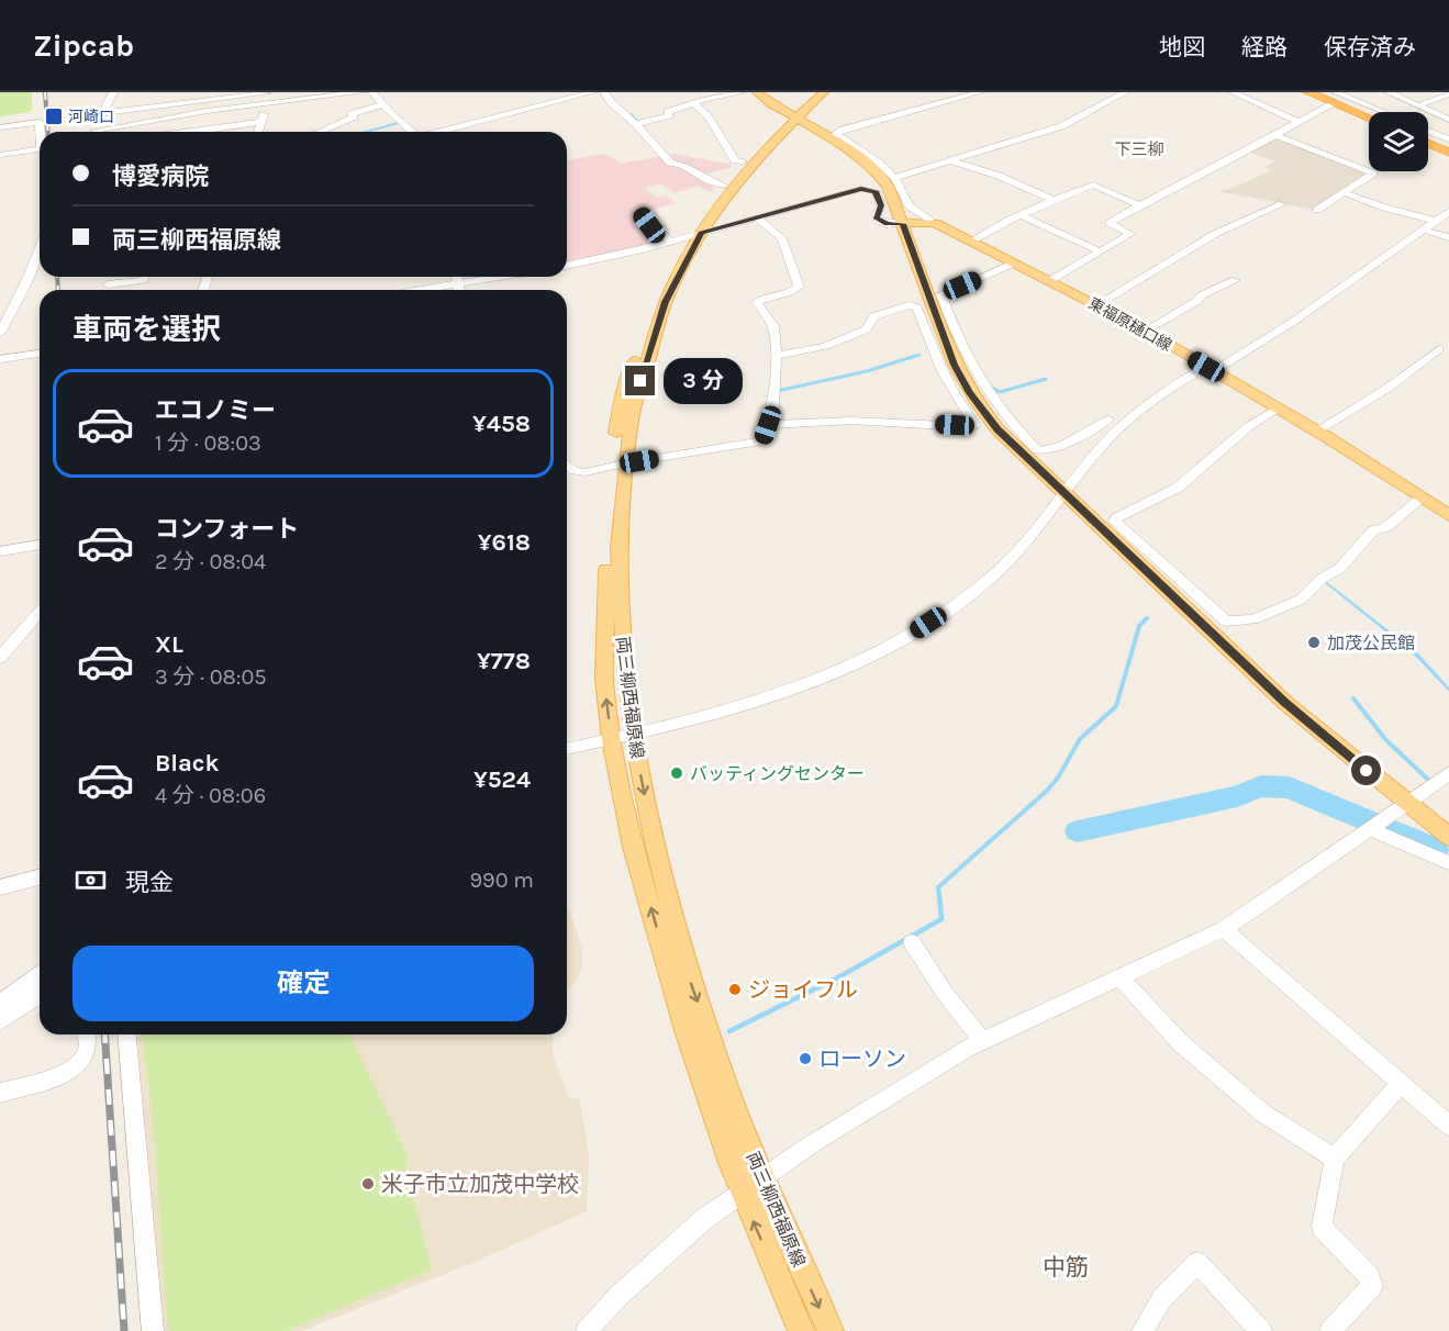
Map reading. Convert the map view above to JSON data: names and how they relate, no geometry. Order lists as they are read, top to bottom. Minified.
{"streets":{"main road":["東福原樋口線","両三柳西福原線"]},"districts":["下三柳","中筋"],"places":{"transit":["河崎口"],"other":["加茂公民館","バッティングセンター","ジョイフル","ローソン","米子市立加茂中学校"]},"page":{"header":"Zipcab","nav":["地図","経路","保存済み"],"banner":["博愛病院","両三柳西福原線"],"heading":"車両を選択","bubble":"3 分","list":[{"name":"エコノミー","note":"1 分 · 08:03","value":"¥458"},{"name":"コンフォート","note":"2 分 · 08:04","value":"¥618"},{"name":"XL","note":"3 分 · 08:05","value":"¥778"},{"name":"Black","note":"4 分 · 08:06","value":"¥524"}],"pay":["現金","990 m"],"buttons":"確定"}}
